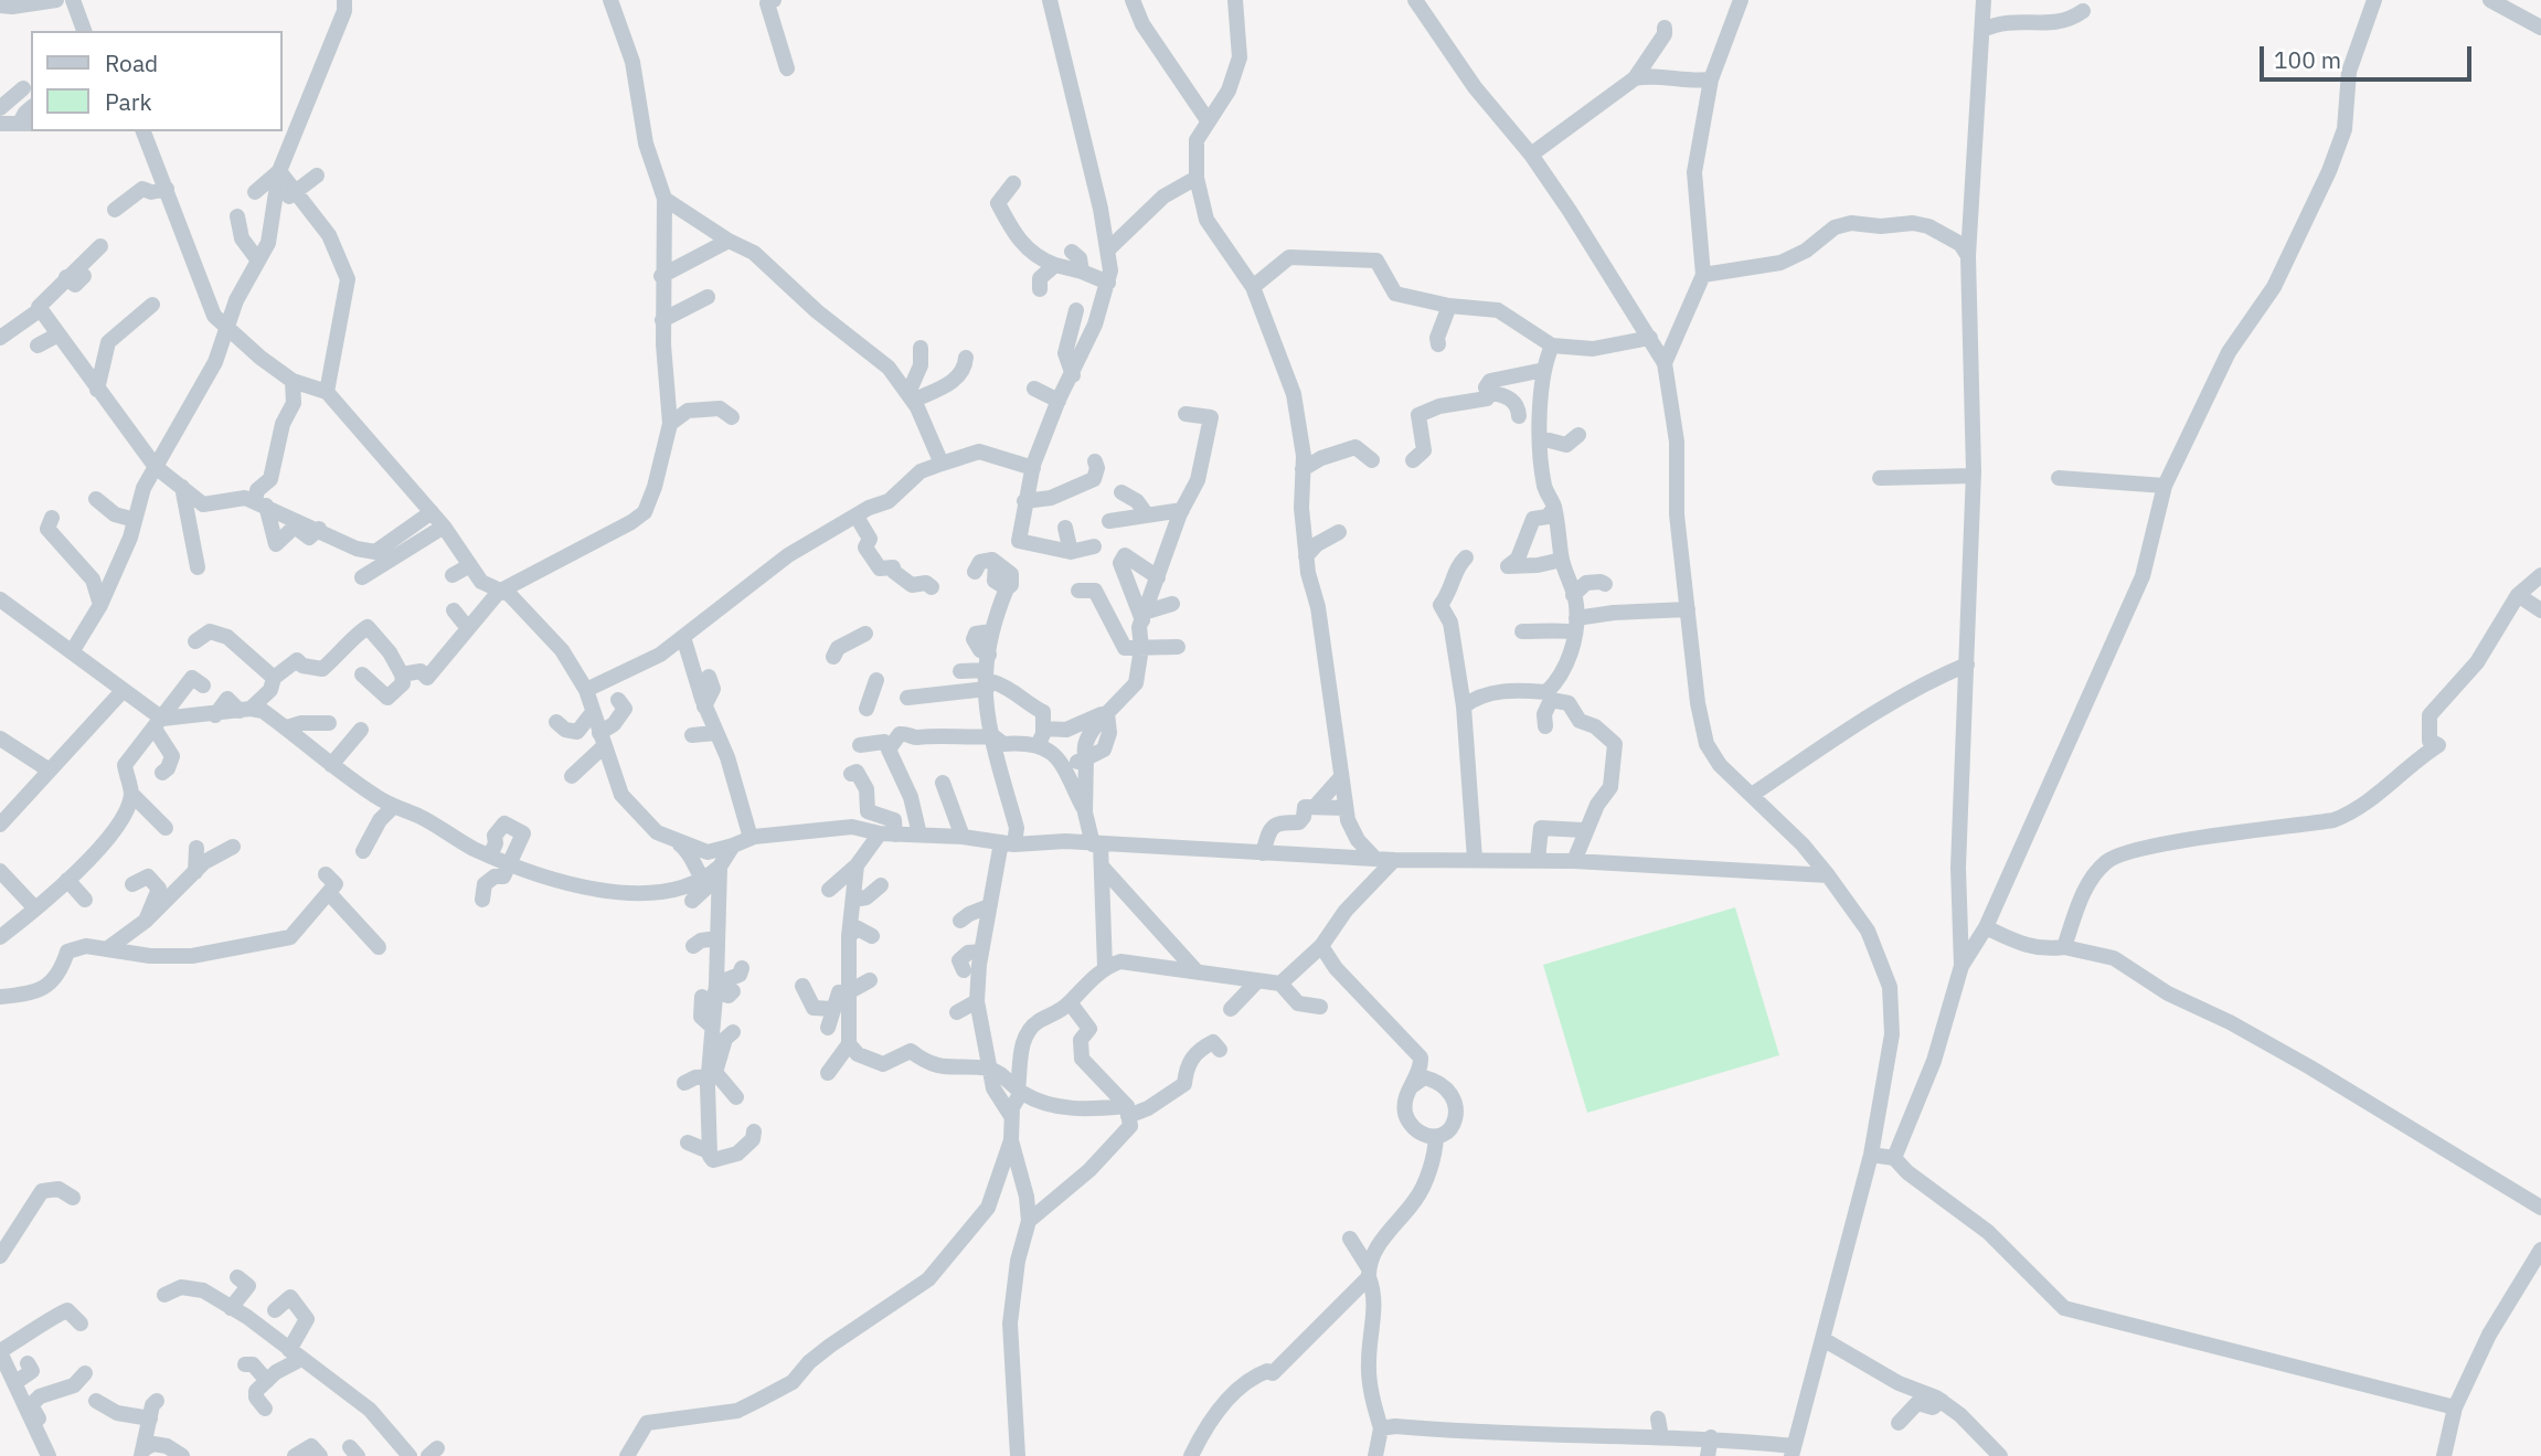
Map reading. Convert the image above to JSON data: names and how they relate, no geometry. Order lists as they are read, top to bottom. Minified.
{"legend":["Road","Park"],"scale_bar":"100 m"}
